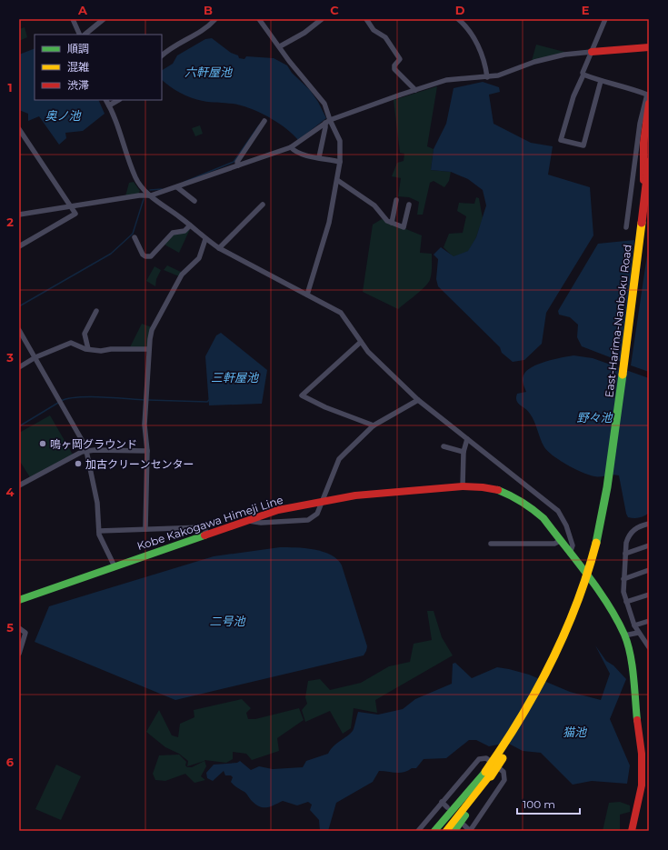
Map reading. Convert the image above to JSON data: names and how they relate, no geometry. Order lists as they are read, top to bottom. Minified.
{"streets":{"main road":["East-Harima-Nanboku Road","Kobe Kakogawa Himeji Line"]},"water":["六軒屋池","奥ノ池","三軒屋池","野々池","二号池","猫池"],"places":["鳴ヶ岡グラウンド","加古クリーンセンター"],"legend":["順調","混雑","渋滞"],"scale_bar":"100 m","grid":{"columns":["A","B","C","D","E"],"rows":["1","2","3","4","5","6"]}}
